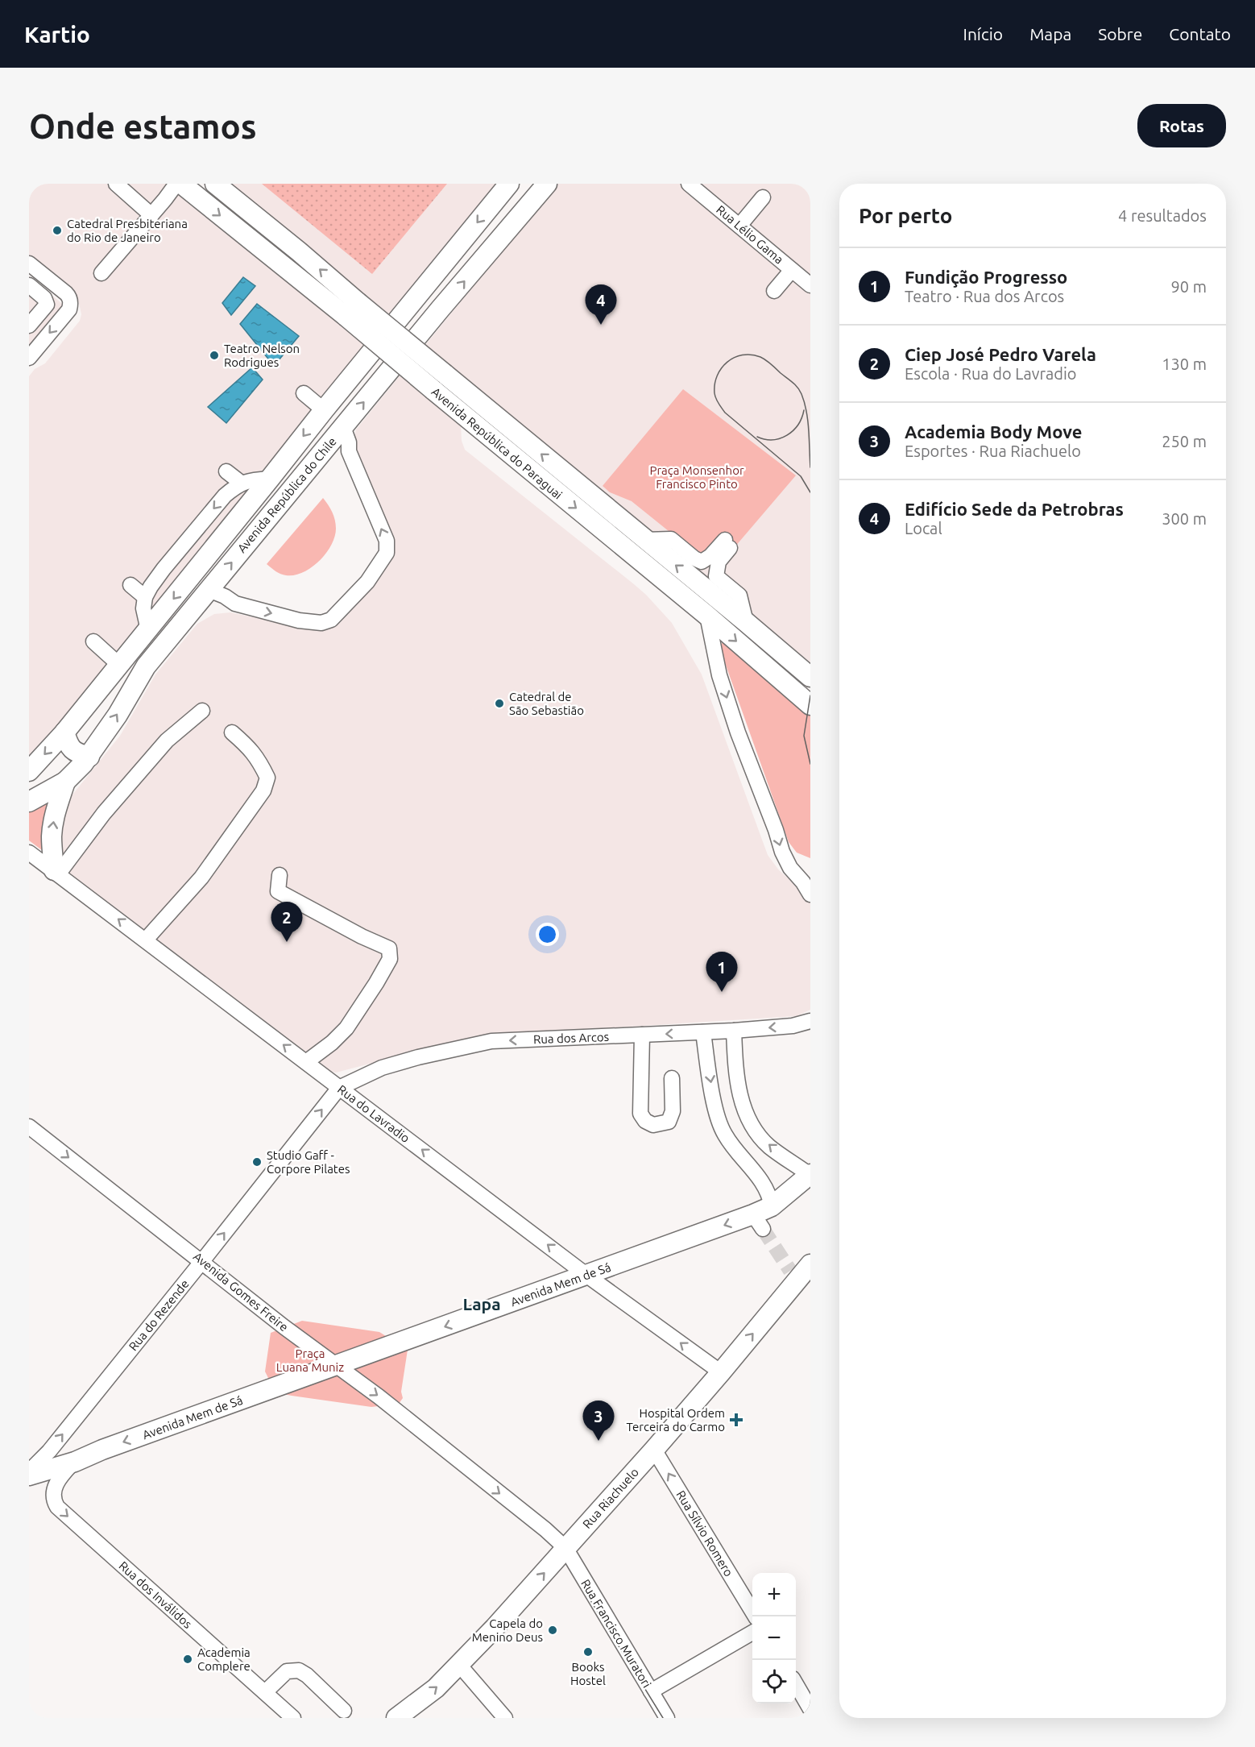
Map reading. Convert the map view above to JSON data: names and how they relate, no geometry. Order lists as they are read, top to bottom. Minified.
{"streets":{"main road":["Avenida República do Paraguai","Avenida República do Chile","Avenida Mem de Sá","Rua Riachuelo"],"street":["Rua Lélio Gama","Rua dos Arcos","Rua do Lavradio","Avenida Gomes Freire","Rua do Rezende","Rua Sílvio Romero","Rua dos Inválidos","Rua Francisco Muratori"]},"crossings":[["Rua dos Arcos","Rua do Lavradio"],["Rua dos Arcos","Rua do Rezende"],["Rua do Lavradio","Avenida Mem de Sá"],["Rua do Lavradio","Rua do Rezende"],["Rua do Lavradio","Rua Riachuelo"],["Avenida Mem de Sá","Avenida Gomes Freire"],["Avenida Mem de Sá","Rua dos Inválidos"],["Avenida Gomes Freire","Rua do Rezende"],["Avenida Gomes Freire","Rua Riachuelo"],["Avenida Gomes Freire","Rua Francisco Muratori"],["Rua Riachuelo","Rua Sílvio Romero"],["Rua Riachuelo","Rua Francisco Muratori"]],"one_way":["Rua dos Arcos","Rua do Lavradio","Avenida Mem de Sá","Avenida Gomes Freire","Rua do Rezende","Rua Riachuelo","Rua Sílvio Romero","Rua dos Inválidos"],"districts":["Lapa"],"parks":["Praça Monsenhor Francisco Pinto","Praça Luana Muniz"],"places":{"other":["Catedral Presbiteriana do Rio de Janeiro","Teatro Nelson Rodrigues","Catedral de São Sebastião","Studio Gaff - Corpore Pilates","Capela do Menino Deus","Books Hostel","Academia Complere"],"health":["Hospital Ordem Terceira do Carmo"]},"page":{"header":"Kartio","nav":["Início","Mapa","Sobre","Contato"],"buttons":"Rotas","title":"Onde estamos","heading":["Por perto","4 resultados"],"list":[{"mark":"1","name":"Fundição Progresso","note":"Teatro · Rua dos Arcos","value":"90 m"},{"mark":"2","name":"Ciep José Pedro Varela","note":"Escola · Rua do Lavradio","value":"130 m"},{"mark":"3","name":"Academia Body Move","note":"Esportes · Rua Riachuelo","value":"250 m"},{"mark":"4","name":"Edifício Sede da Petrobras","note":"Local","value":"300 m"}],"pins":["4","2","1","3"],"map_buttons":["+","−"]}}
